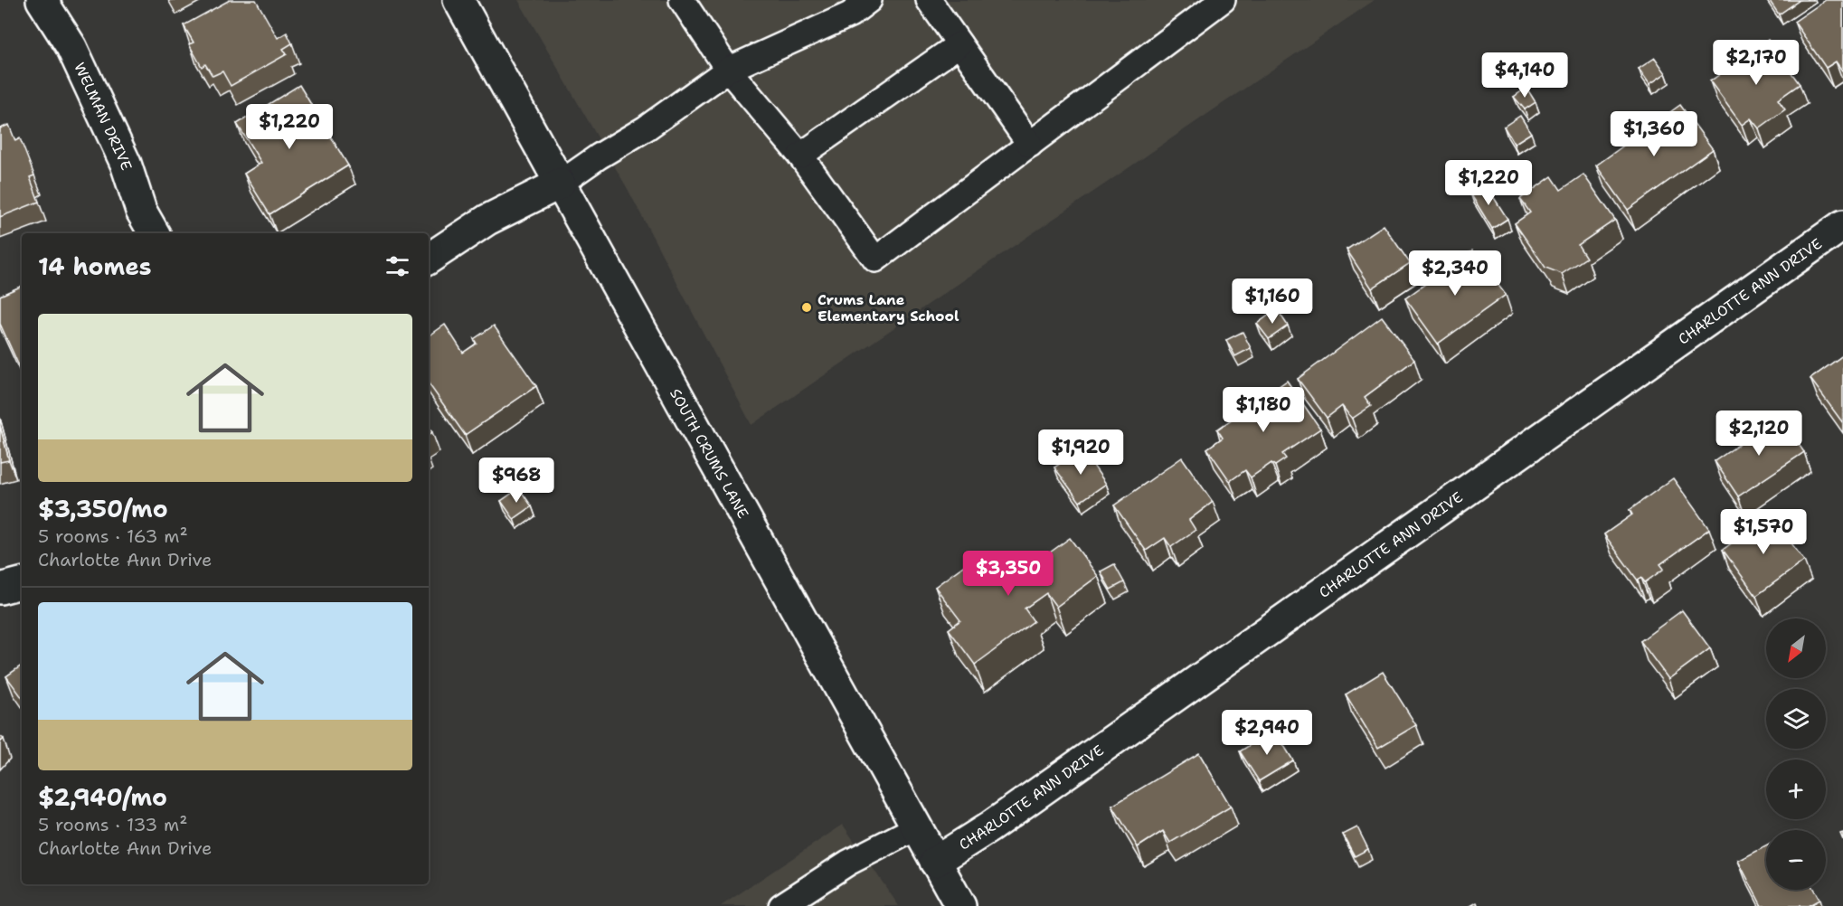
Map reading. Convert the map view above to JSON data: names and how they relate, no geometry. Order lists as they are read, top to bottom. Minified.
{"streets":{"street":["WELMAN DRIVE","CHARLOTTE ANN DRIVE","SOUTH CRUMS LANE"]},"crossings":[["CHARLOTTE ANN DRIVE","SOUTH CRUMS LANE"]],"places":["Crums Lane Elementary School"],"north":"bottom left","page":{"price":["$2,170","$4,140","$1,220","$1,360","$1,220","$2,340","$1,160","$1,180","$2,120","$1,920","$968","$1,570","$3,350","$2,940"],"heading":"14 homes","list":[{"name":"$3,350/mo","note":"5 rooms · 163 m² · Charlotte Ann Drive"},{"name":"$2,940/mo","note":"5 rooms · 133 m² · Charlotte Ann Drive"}],"map_buttons":["+","−"]}}
